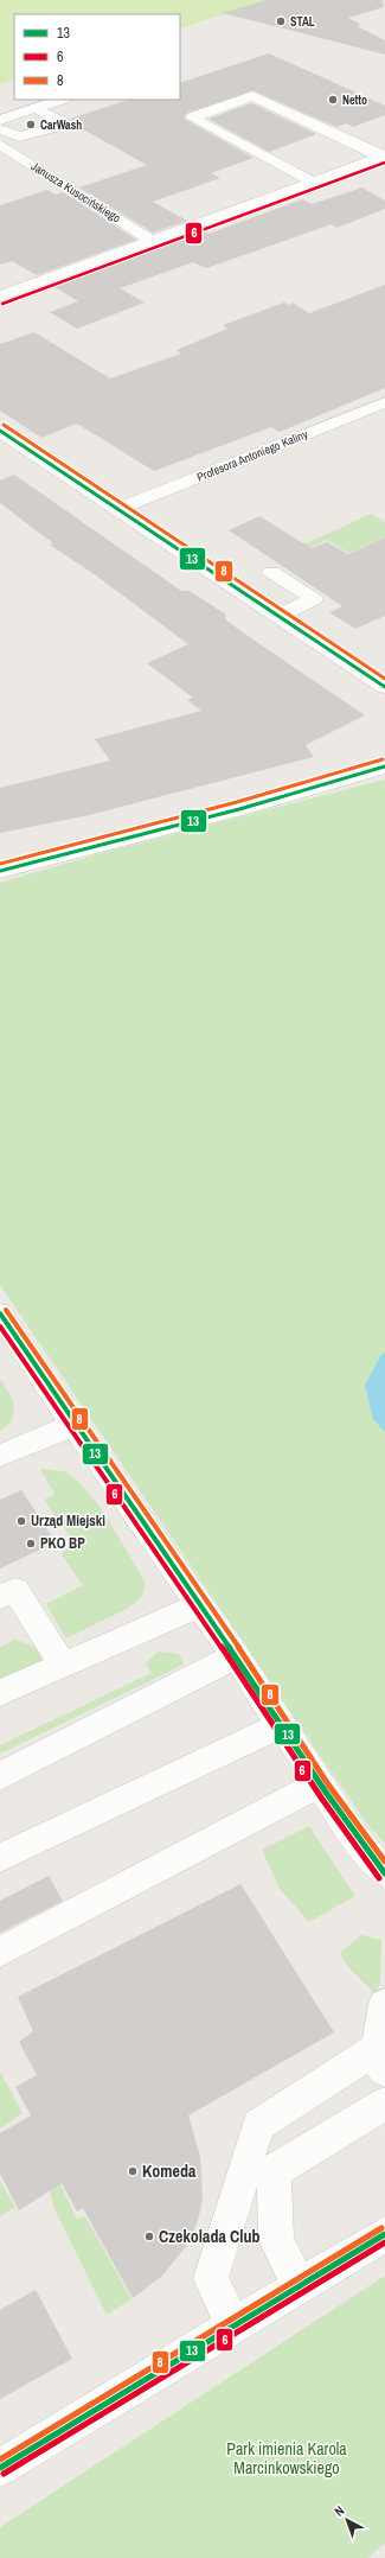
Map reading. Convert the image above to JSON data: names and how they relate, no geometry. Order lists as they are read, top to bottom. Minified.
{"streets":{"street":["Janusza Kusocińskiego","Profesora Antoniego Kaliny"]},"parks":["Park imienia Karola Marcinkowskiego"],"places":["STAL","Netto","CarWash","Urząd Miejski","PKO BP","Komeda","Czekolada Club"],"lines":["transit line 6","transit line 8","transit line 13"],"legend":["13","6","8"],"north":"top left"}
